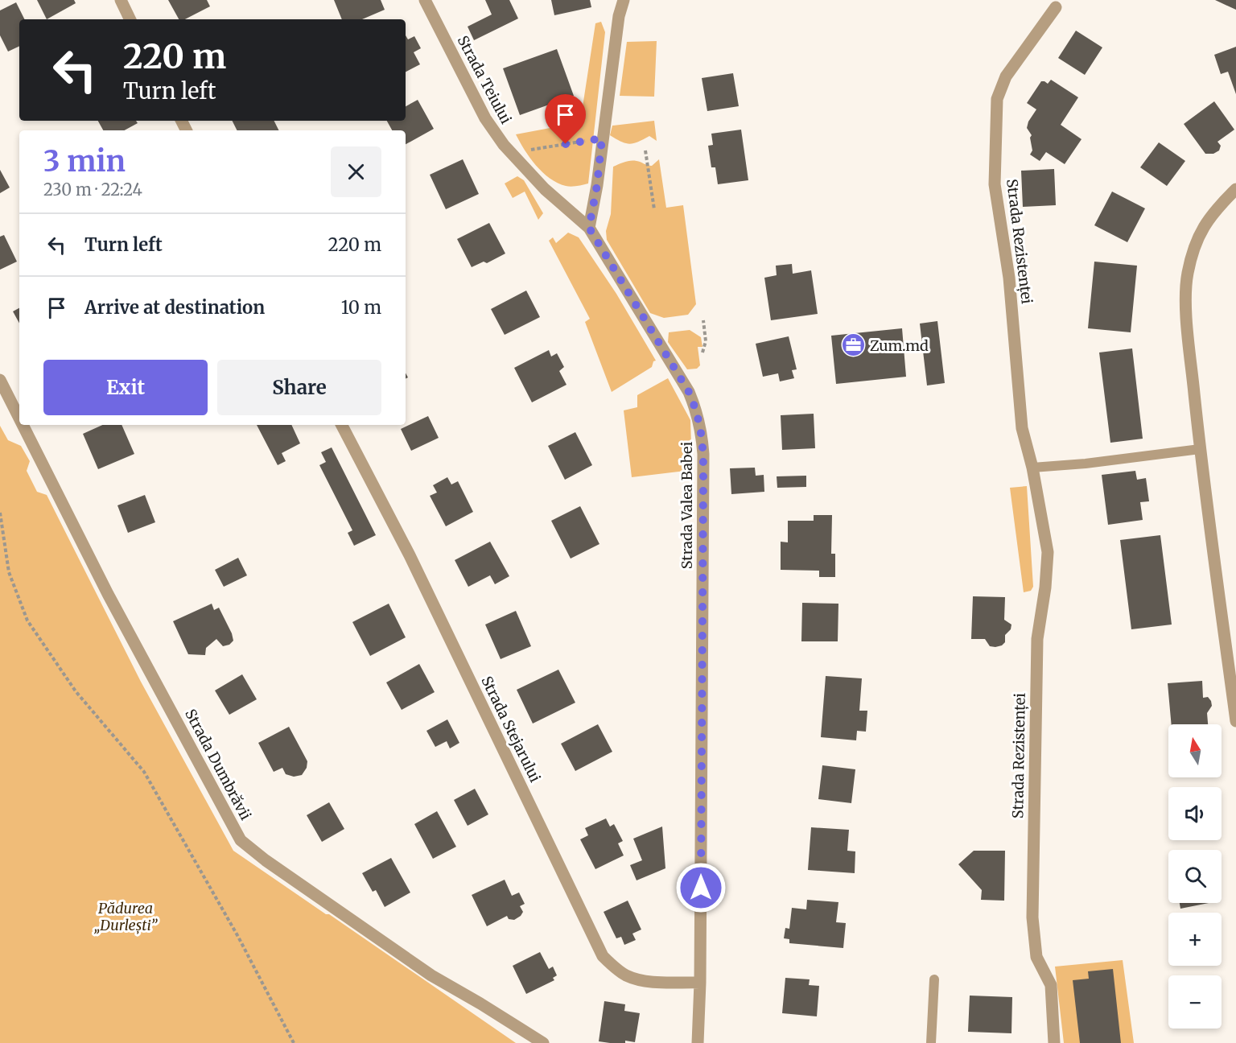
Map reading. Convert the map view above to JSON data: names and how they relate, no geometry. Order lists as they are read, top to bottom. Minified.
{"streets":{"street":["Strada Teiului","Strada Rezistenței","Strada Valea Babei","Strada Stejarului","Strada Dumbrăvii"]},"crossings":[["Strada Teiului","Strada Valea Babei"],["Strada Valea Babei","Strada Stejarului"]],"parks":["Pădurea „Durlești”"],"places":{"office":["Zum.md"]},"north":"top","page":{"turn":["220 m","Turn left"],"heading":["3 min","230 m · 22:24"],"list":[{"name":"Turn left","value":"220 m"},{"name":"Arrive at destination","value":"10 m"}],"buttons":["Exit","Share"],"map_buttons":["+","−"]}}
